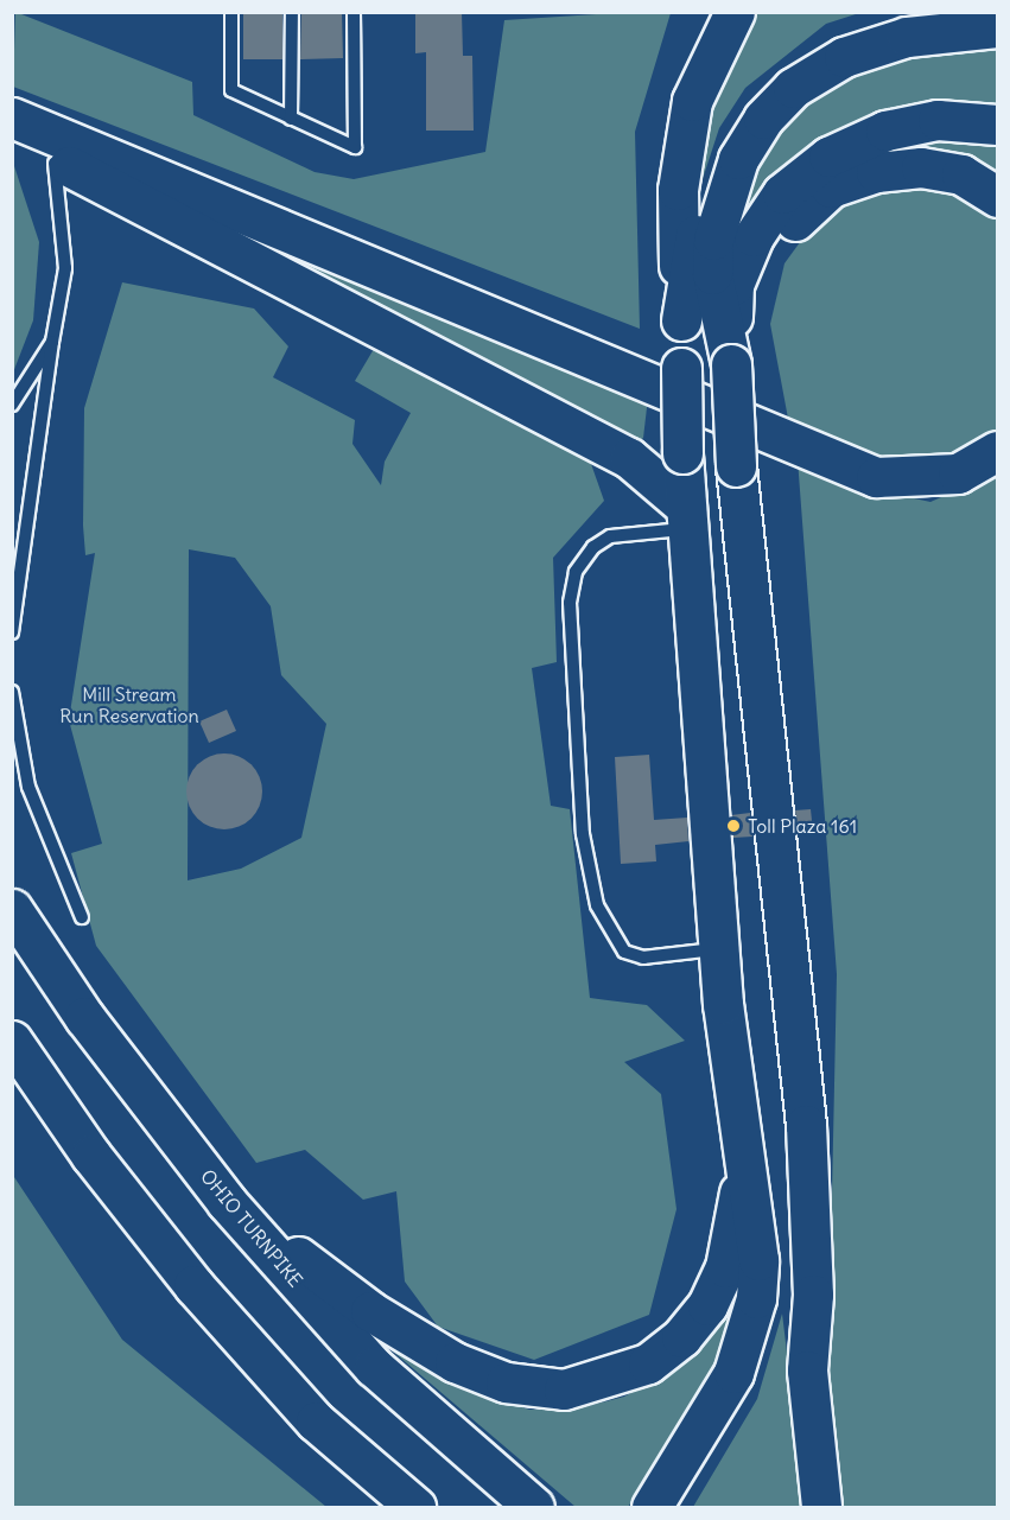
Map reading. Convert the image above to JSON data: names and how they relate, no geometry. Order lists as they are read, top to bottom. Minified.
{"streets":{"highway":["OHIO TURNPIKE"]},"parks":["Mill Stream Run Reservation"],"places":["Toll Plaza 161"]}
